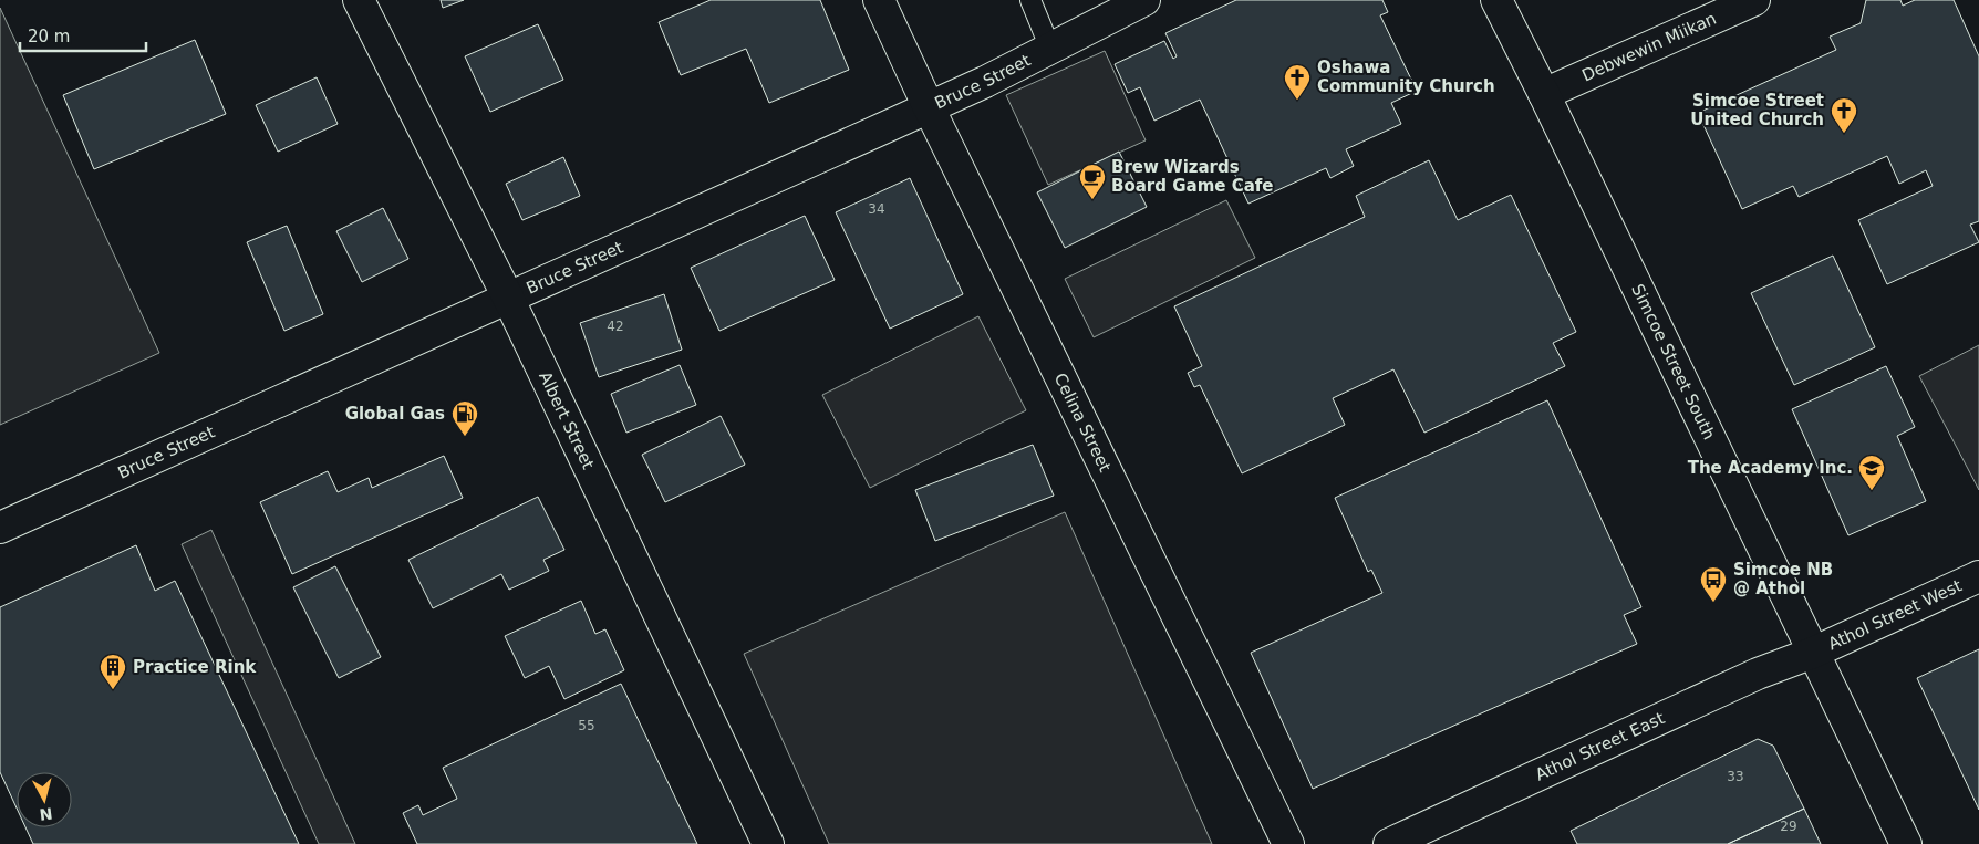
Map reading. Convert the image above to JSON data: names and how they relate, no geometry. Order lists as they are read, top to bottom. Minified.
{"streets":{"street":["Debwewin Miikan","Bruce Street","Simcoe Street South","Albert Street","Celina Street","Athol Street West","Athol Street East"]},"crossings":[["Debwewin Miikan","Simcoe Street South"],["Bruce Street","Albert Street"],["Bruce Street","Celina Street"],["Simcoe Street South","Athol Street West"],["Simcoe Street South","Athol Street East"],["Athol Street West","Athol Street East"]],"places":{"church":["Oshawa Community Church","Simcoe Street United Church"],"cafe":["Brew Wizards Board Game Cafe"],"fuel station":["Global Gas"],"school or university":["The Academy Inc."],"bus stop":["Simcoe NB @ Athol"],"building":["Practice Rink"]},"house_numbers":["34","42","55","33","29"],"scale_bar":"20 m","north":"bottom"}
